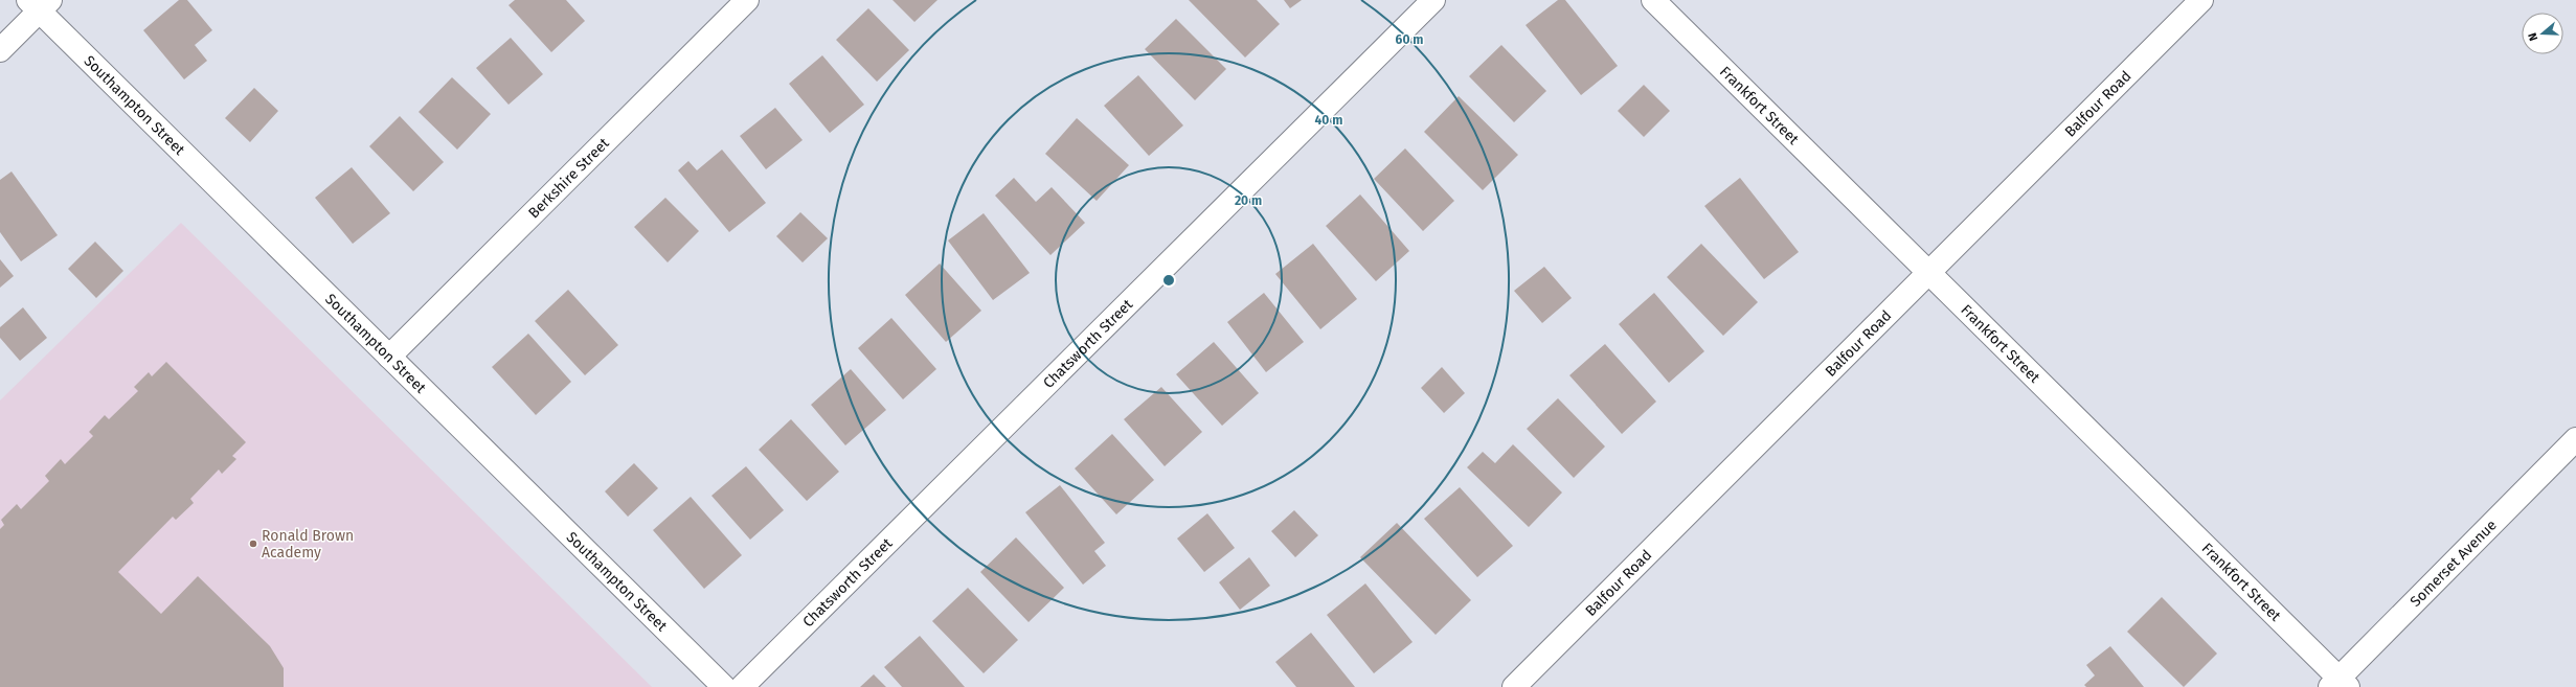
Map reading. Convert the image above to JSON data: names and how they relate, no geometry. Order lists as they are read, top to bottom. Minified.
{"streets":{"street":["Balfour Road","Southampton Street","Frankfort Street","Berkshire Street","Chatsworth Street","Somerset Avenue"]},"crossings":[["Balfour Road","Frankfort Street"],["Southampton Street","Berkshire Street"],["Frankfort Street","Somerset Avenue"]],"places":["Ronald Brown Academy"],"north":"left","rings":["60 m","40 m","20 m"]}
